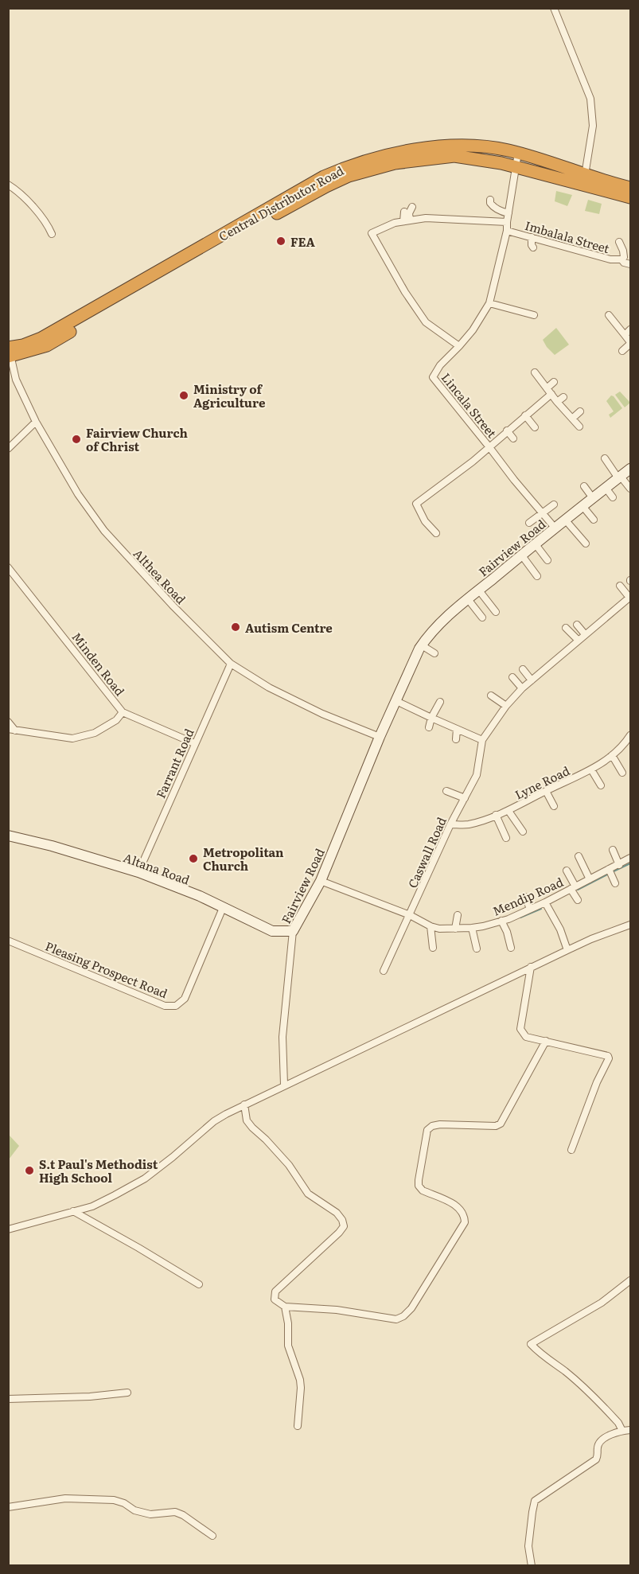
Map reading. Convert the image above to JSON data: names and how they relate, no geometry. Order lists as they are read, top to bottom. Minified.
{"streets":{"highway":["Central Distributor Road"],"main road":["Fairview Road","Altana Road"],"street":["Imbalala Street","Lincala Street","Althea Road","Minden Road","Farrant Road","Lyne Road","Caswall Road","Mendip Road","Pleasing Prospect Road"]},"crossings":[["Central Distributor Road","Lincala Street"],["Central Distributor Road","Althea Road"],["Imbalala Street","Lincala Street"],["Lincala Street","Fairview Road"],["Fairview Road","Althea Road"],["Fairview Road","Altana Road"],["Fairview Road","Mendip Road"],["Althea Road","Farrant Road"],["Minden Road","Farrant Road"],["Farrant Road","Altana Road"],["Lyne Road","Caswall Road"],["Caswall Road","Mendip Road"],["Altana Road","Pleasing Prospect Road"]],"places":["FEA","Ministry of Agriculture","Fairview Church of Christ","Autism Centre","Metropolitan Church","S.t Paul's Methodist High School"]}
